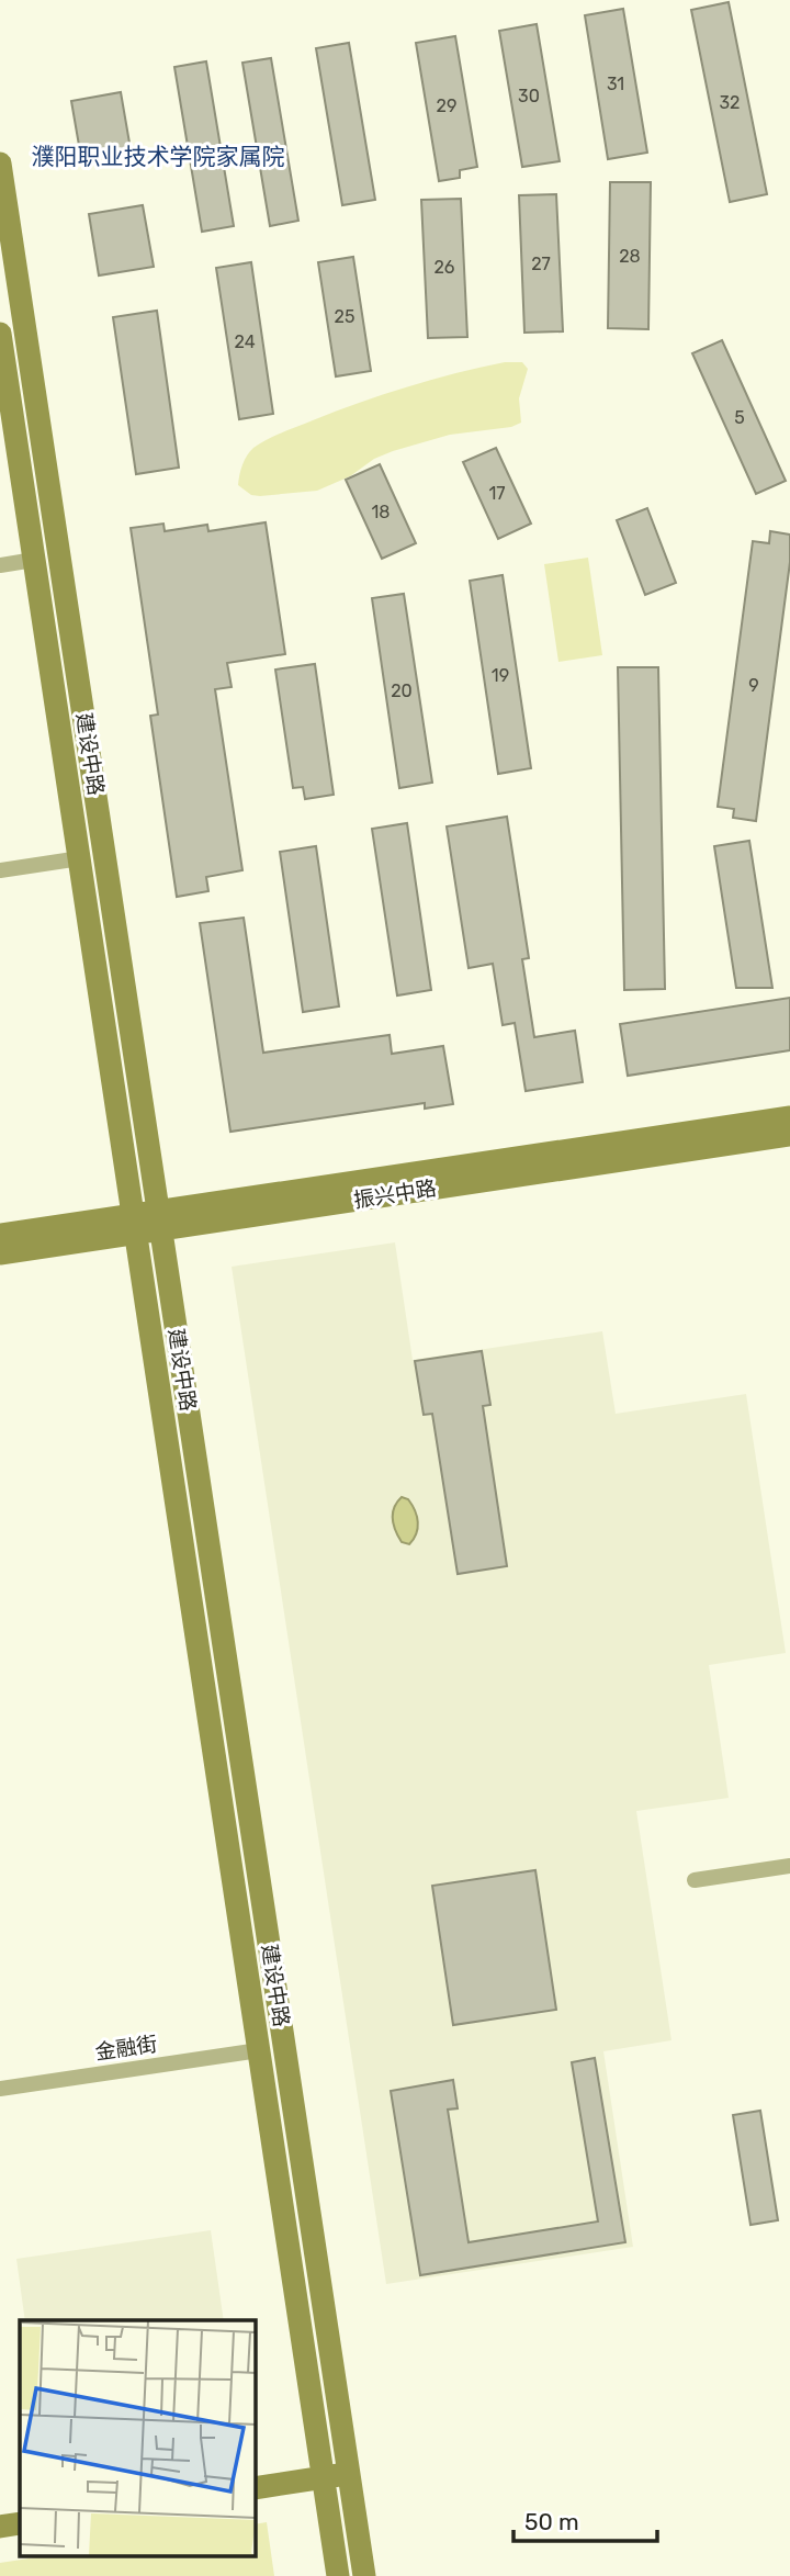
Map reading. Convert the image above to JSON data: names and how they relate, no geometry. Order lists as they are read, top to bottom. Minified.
{"streets":{"main road":["建设中路","振兴中路"],"street":["金融街"]},"crossings":[["建设中路","振兴中路"],["建设中路","金融街"]],"districts":["濮阳职业技术学院家属院"],"house_numbers":["31","30","32","29","28","27","26","25","24","5","17","18","19","9","20"],"scale_bar":"50 m"}
